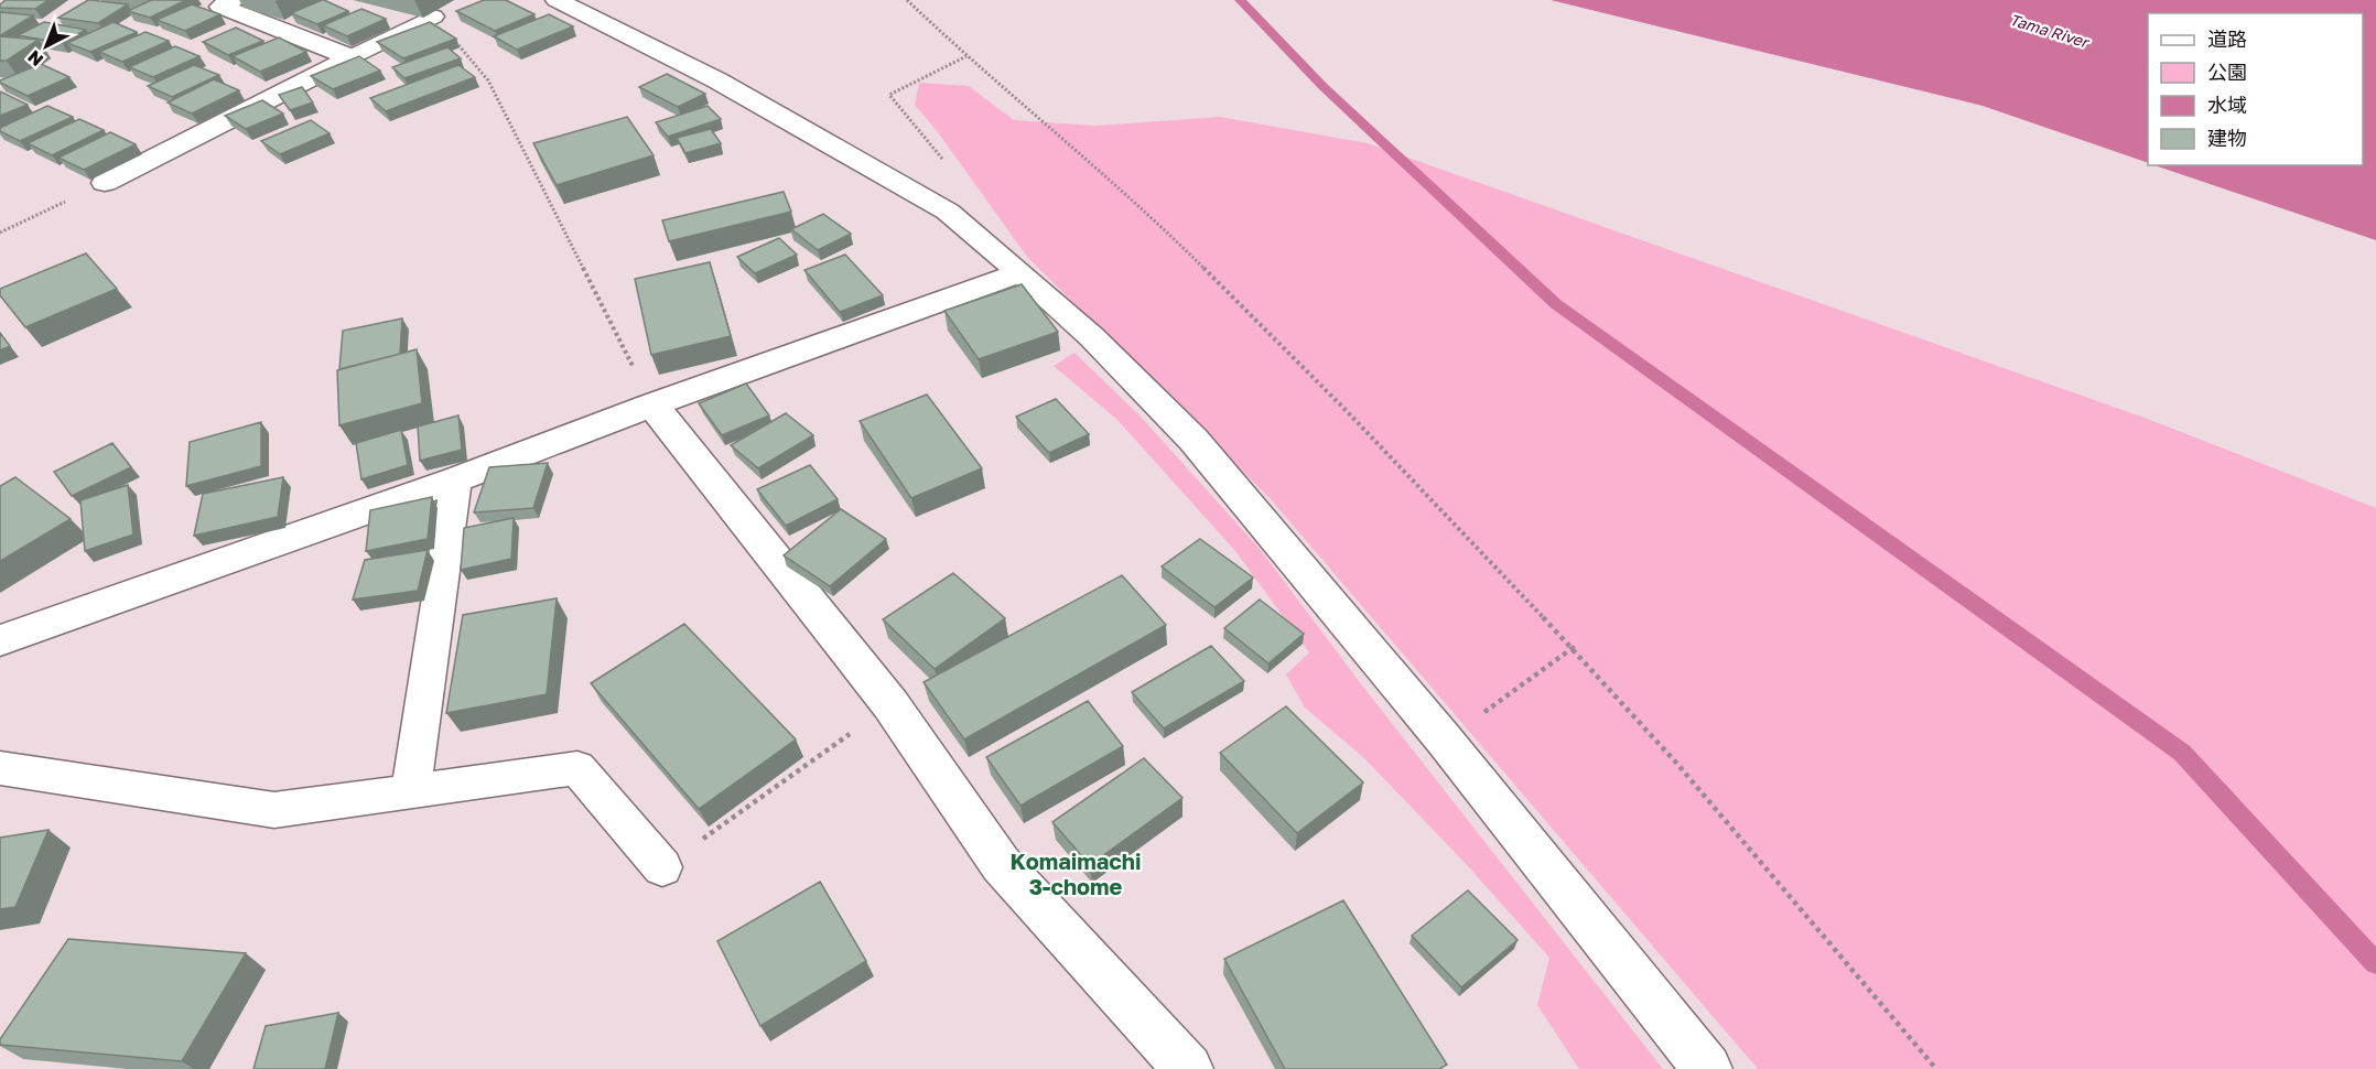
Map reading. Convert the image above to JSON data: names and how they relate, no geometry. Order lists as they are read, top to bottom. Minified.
{"districts":["Komaimachi 3-chome"],"water":["Tama River"],"legend":["道路","公園","水域","建物"],"north":"bottom left"}
